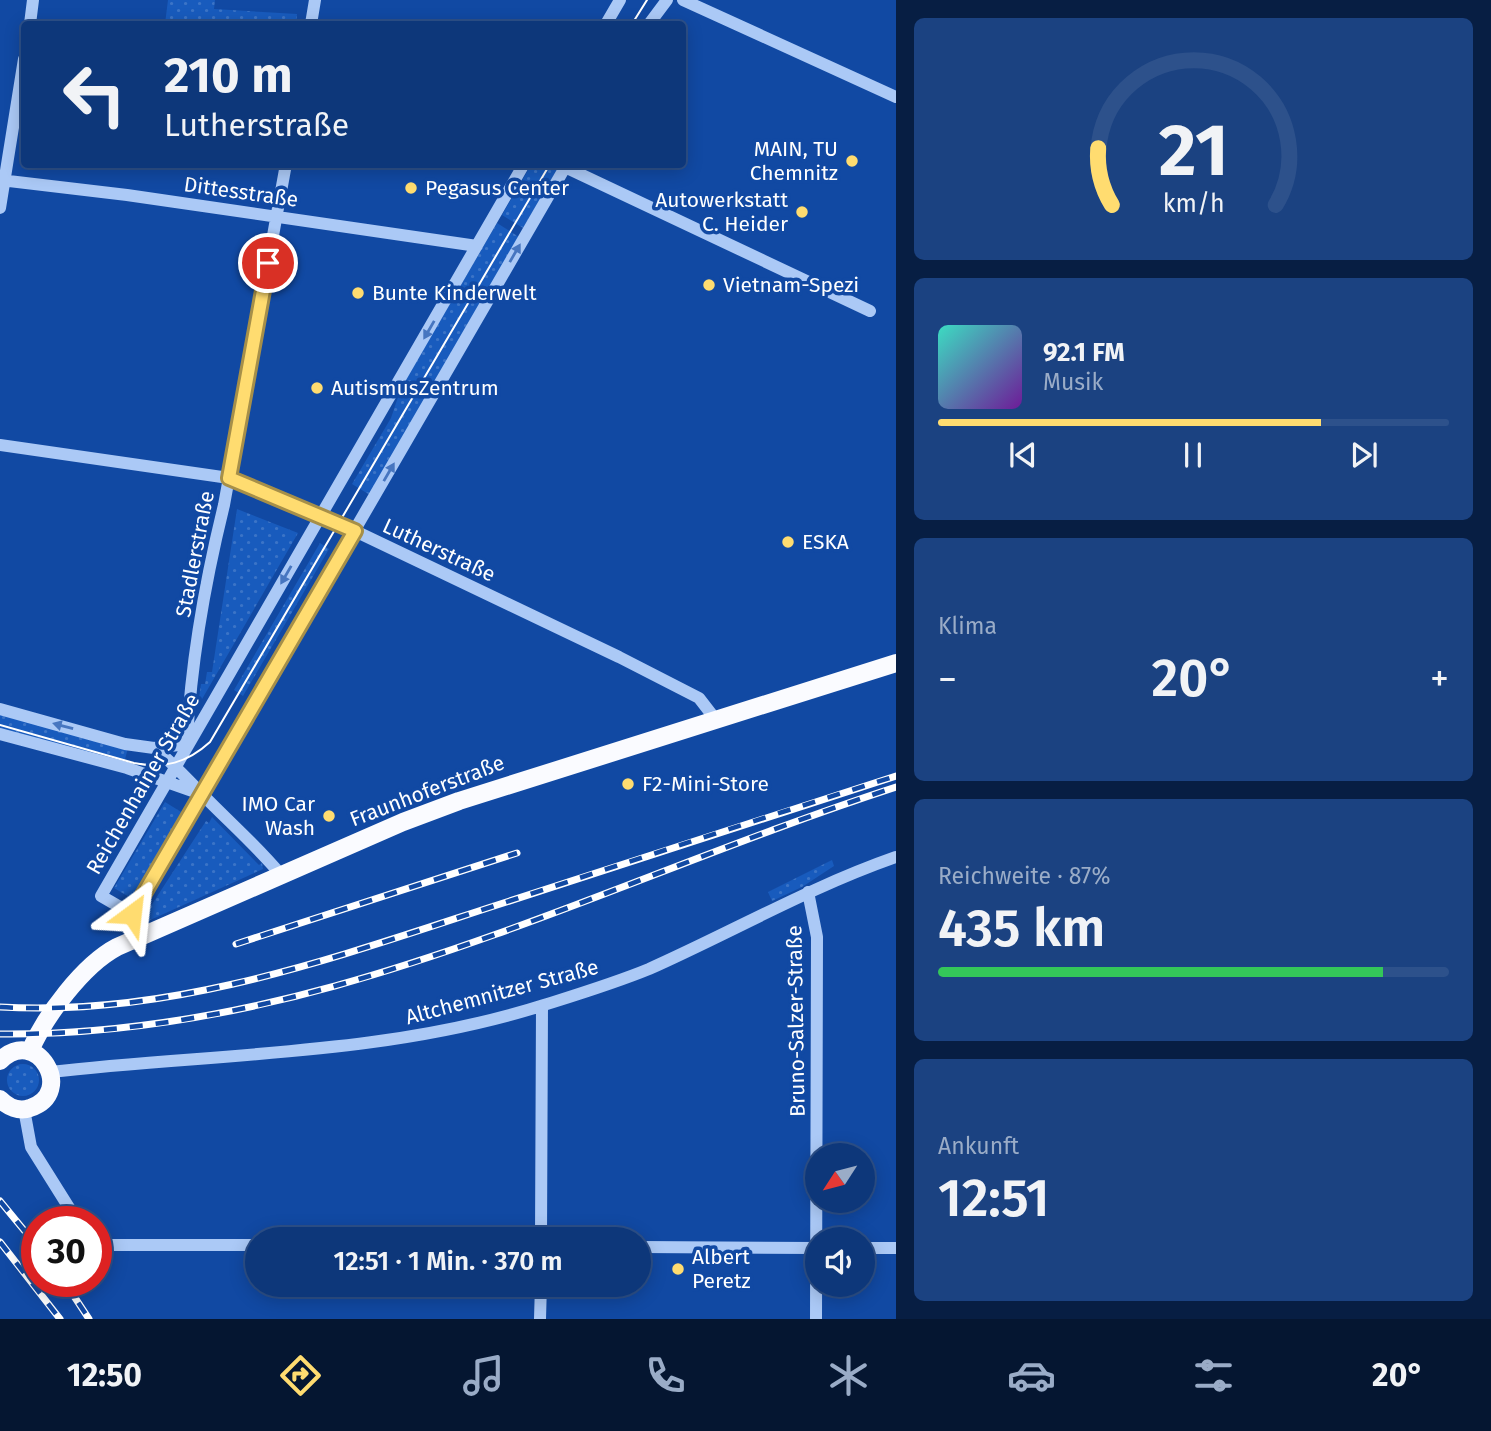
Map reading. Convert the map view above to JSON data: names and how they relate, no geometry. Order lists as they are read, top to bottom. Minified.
{"streets":{"main road":["Fraunhoferstraße"],"street":["Dittesstraße","Lutherstraße","Stadlerstraße","Reichenhainer Straße","Altchemnitzer Straße","Bruno-Salzer-Straße"]},"crossings":[["Dittesstraße","Stadlerstraße"],["Dittesstraße","Reichenhainer Straße"],["Lutherstraße","Stadlerstraße"],["Lutherstraße","Reichenhainer Straße"],["Lutherstraße","Fraunhoferstraße"],["Stadlerstraße","Reichenhainer Straße"],["Altchemnitzer Straße","Bruno-Salzer-Straße"]],"places":["MAIN, TU Chemnitz","Pegasus Center","Autowerkstatt C. Heider","Vietnam-Spezi","Bunte Kinderwelt","AutismusZentrum","ESKA","F2-Mini-Store","IMO Car Wash","Albert Peretz"],"north":"bottom left","page":{"turn":["210 m","Lutherstraße"],"song":["92.1 FM","Musik"],"tile":["Klima",["Reichweite · 87%","435 km"],["Ankunft","12:51"]],"heat":["−","20°","+"],"limit":"30","trip":"12:51 · 1 Min. · 370 m","tabs":["12:50","20°"],"gauge":["21","km/h"]}}
